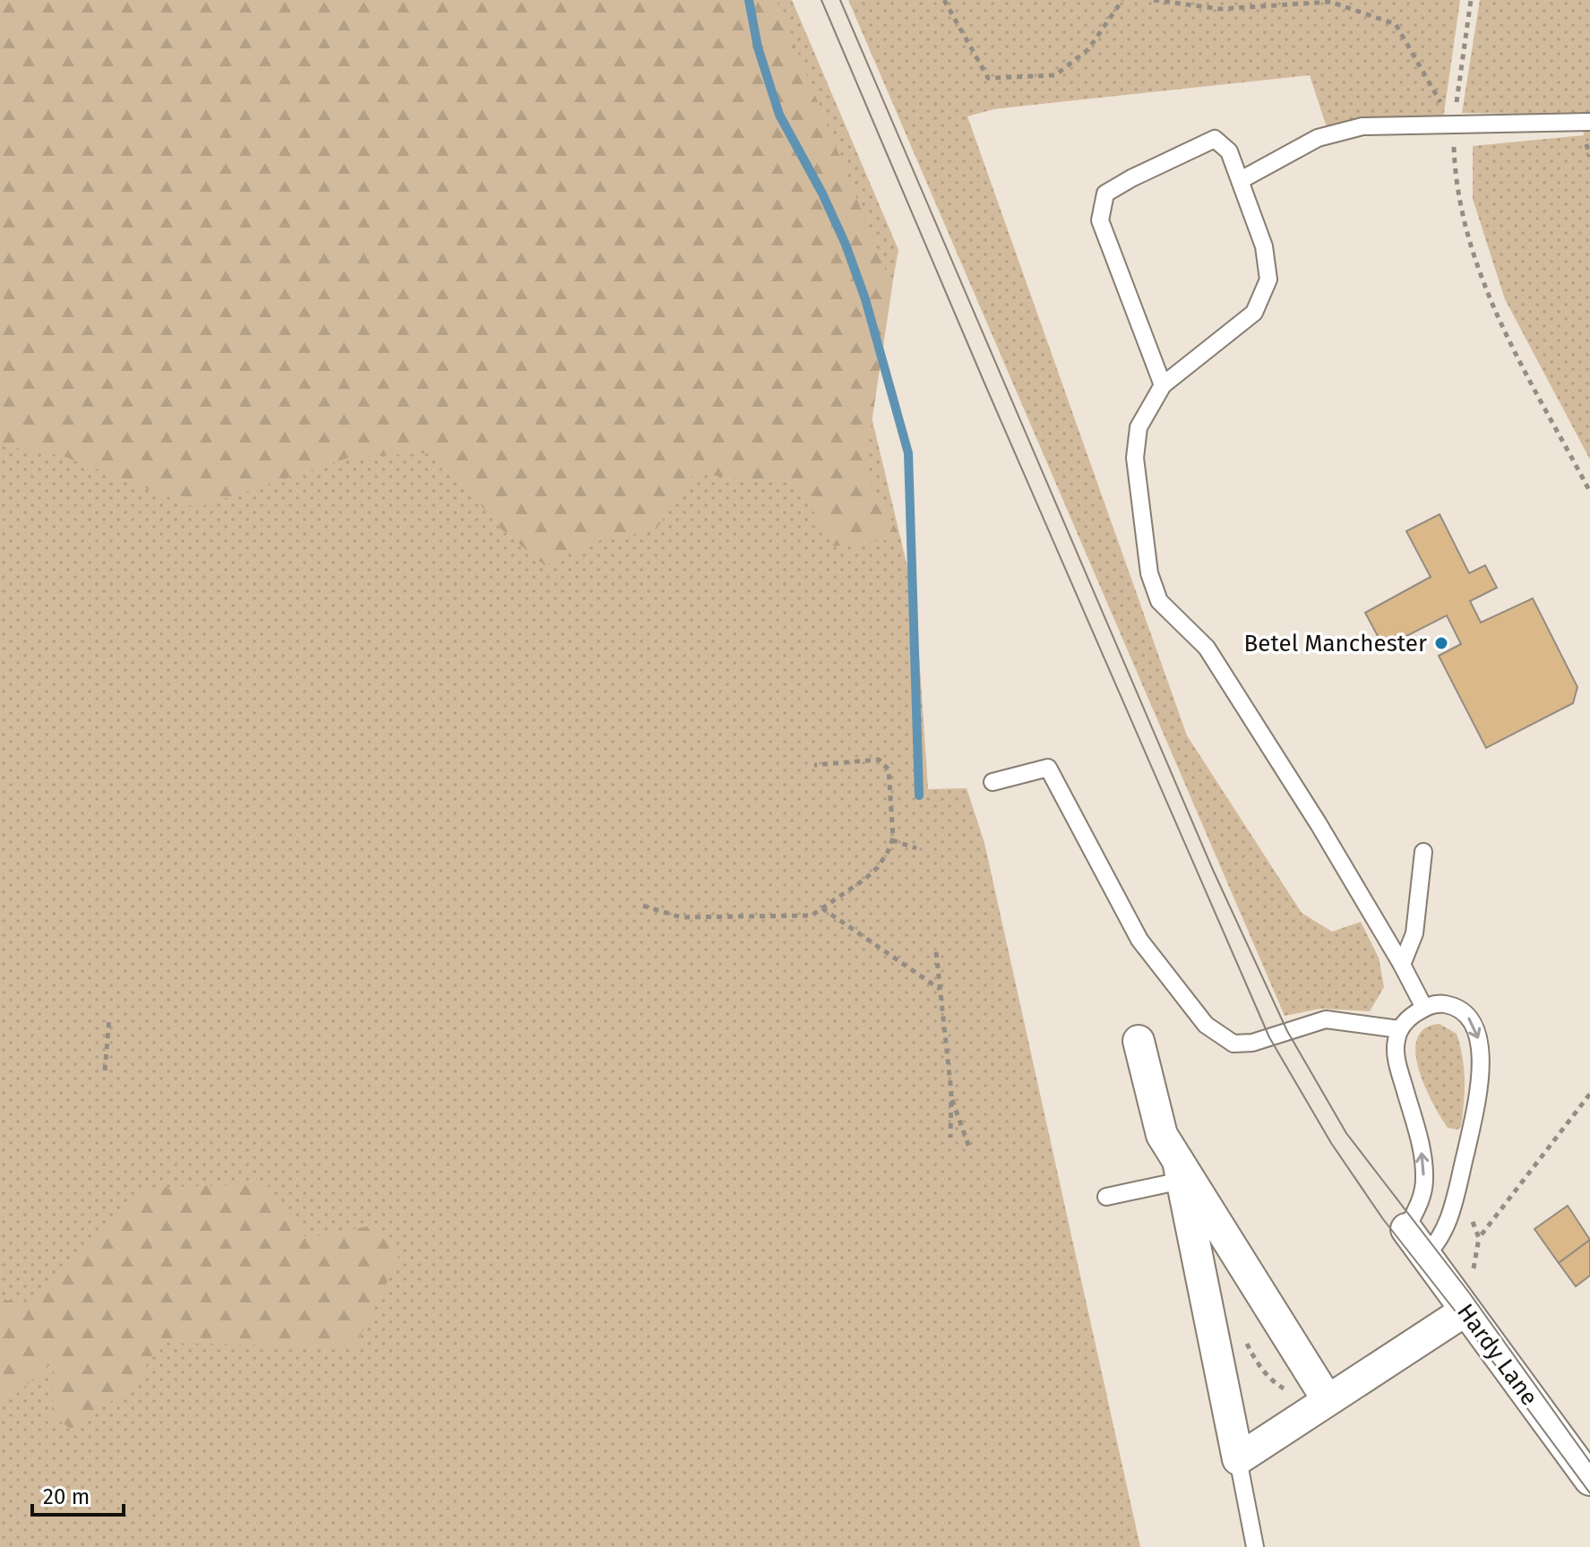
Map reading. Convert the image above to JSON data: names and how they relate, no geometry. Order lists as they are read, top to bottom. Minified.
{"streets":{"street":["Hardy Lane"]},"places":["Betel Manchester"],"scale_bar":"20 m"}
